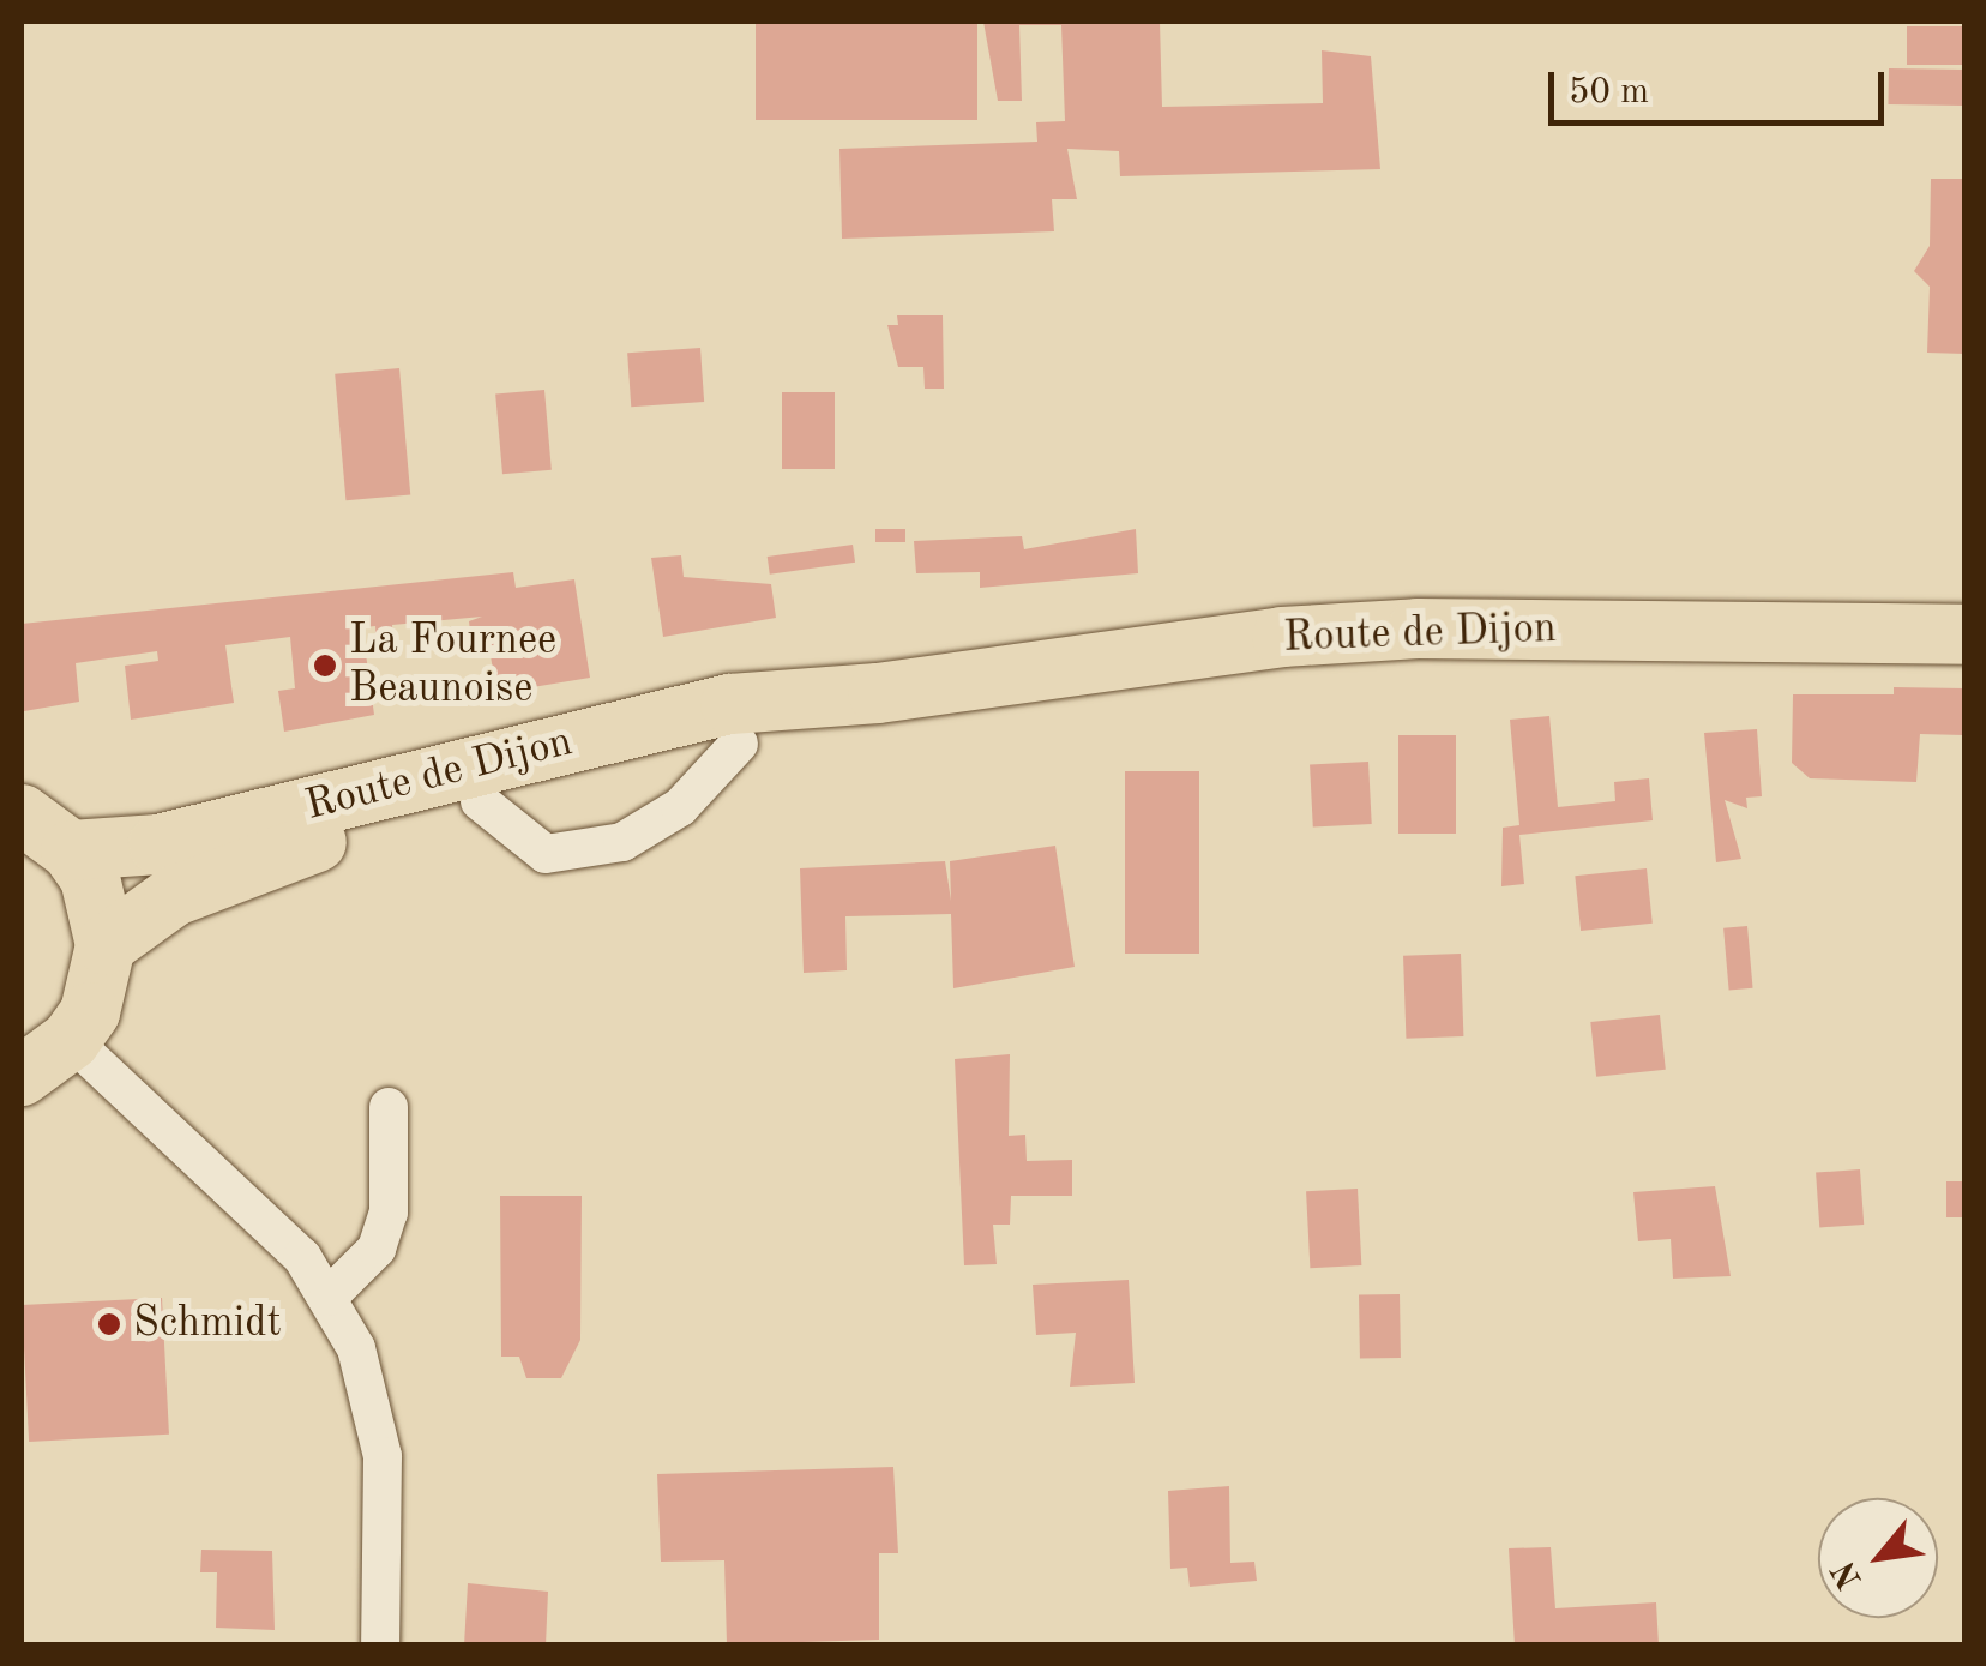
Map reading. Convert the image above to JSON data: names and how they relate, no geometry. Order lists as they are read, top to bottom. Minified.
{"streets":{"main road":["Route de Dijon"]},"places":["La Fournee Beaunoise","Schmidt"],"scale_bar":"50 m","north":"bottom left"}
